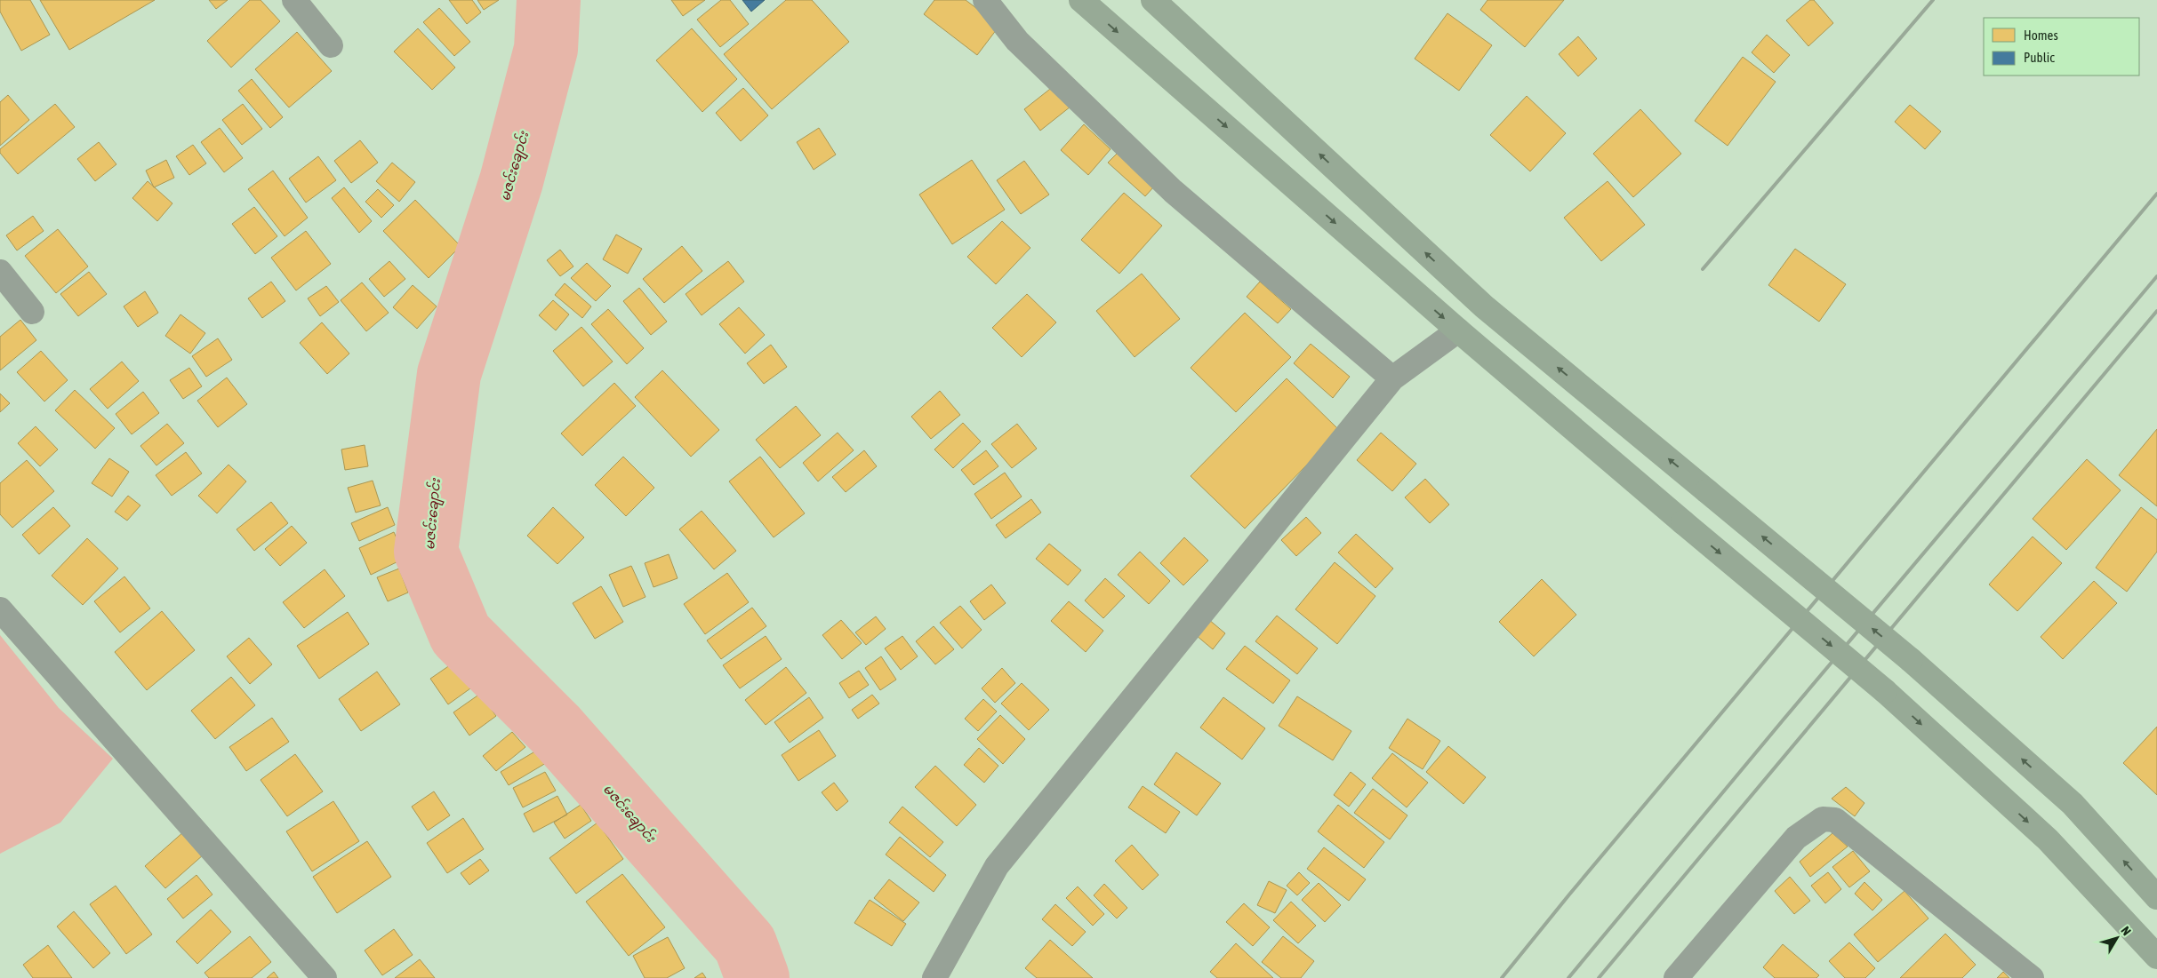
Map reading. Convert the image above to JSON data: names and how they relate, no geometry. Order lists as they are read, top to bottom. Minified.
{"water":["မဇင်းချောင်း"],"legend":["Homes","Public"],"north":"top right"}
